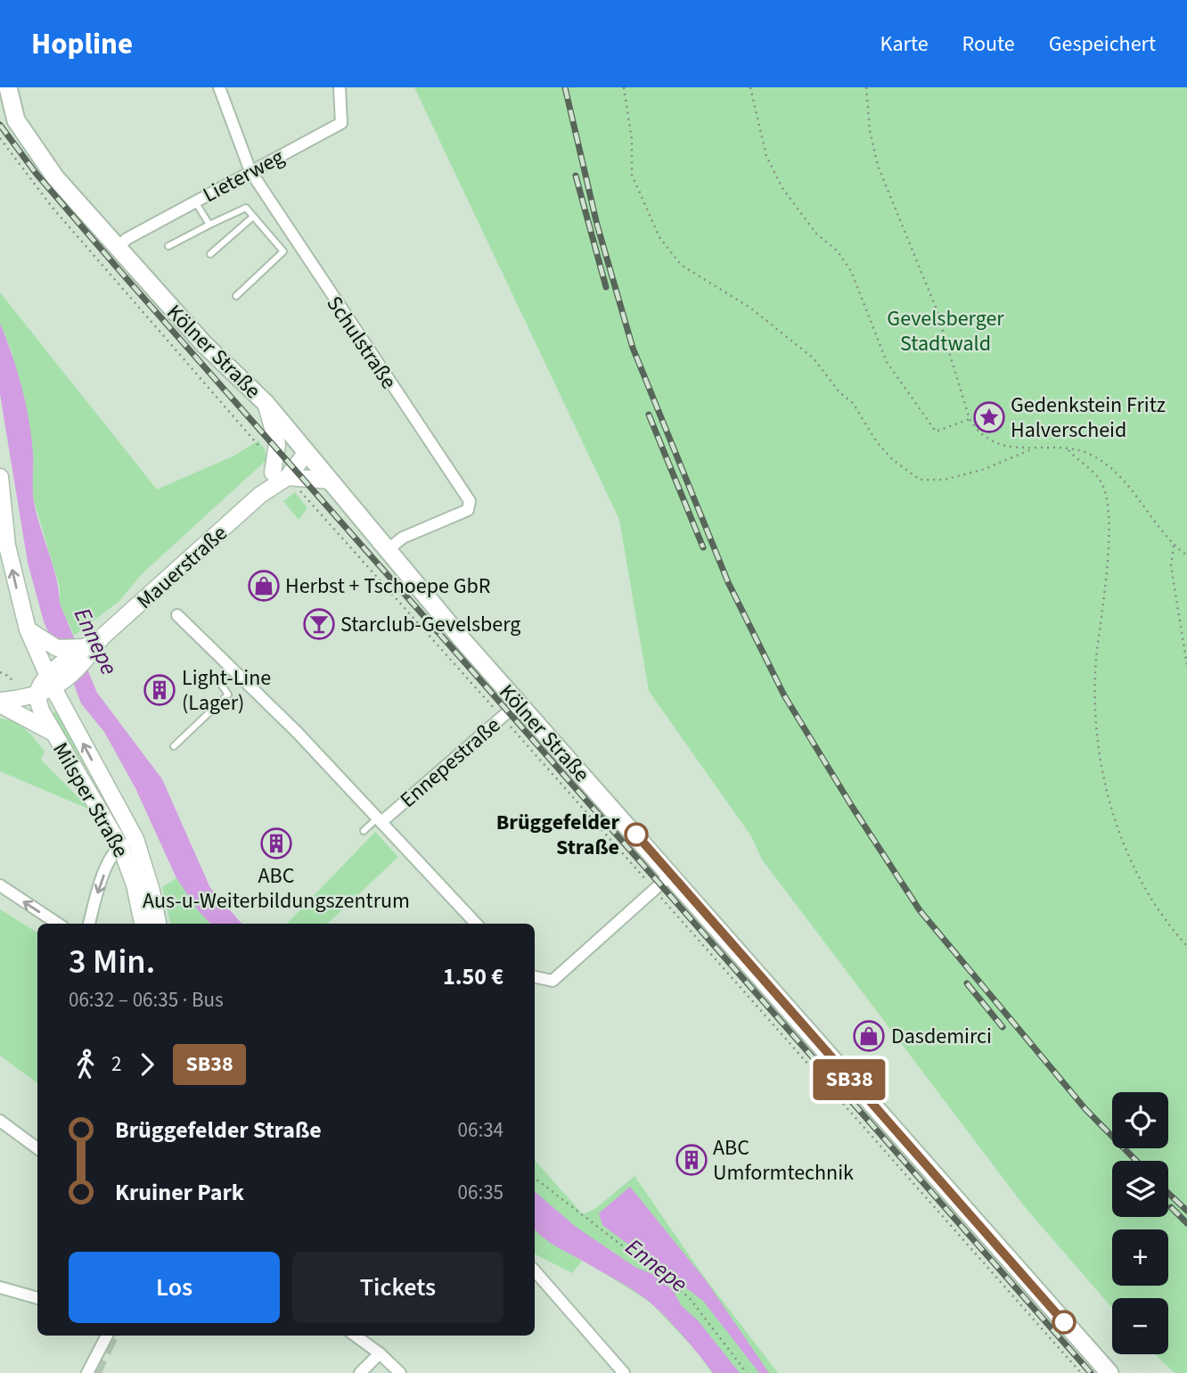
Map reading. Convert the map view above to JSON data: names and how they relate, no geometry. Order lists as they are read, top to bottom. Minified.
{"streets":{"main road":["Kölner Straße","Mauerstraße","Milsper Straße"],"street":["Lieterweg","Schulstraße","Ennepestraße"]},"crossings":[["Lieterweg","Schulstraße"],["Lieterweg","Kölner Straße"],["Schulstraße","Kölner Straße"],["Kölner Straße","Mauerstraße"],["Kölner Straße","Ennepestraße"],["Mauerstraße","Milsper Straße"]],"water":["Ennepe"],"parks":["Gevelsberger Stadtwald"],"places":{"place":["Gedenkstein Fritz Halverscheid"],"shop":["Herbst + Tschoepe GbR","Dasdemirci"],"bar":["Starclub-Gevelsberg"],"building":["Light-Line (Lager)","ABC Aus-u-Weiterbildungszentrum","ABC Umformtechnik"],"other":["Brüggefelder Straße"]},"lines":["bus line SB38"],"page":{"header":"Hopline","nav":["Karte","Route","Gespeichert"],"on_map":"SB38","heading":["3 Min.","06:32 – 06:35 · Bus","1.50 €"],"legs":["2","SB38"],"map_buttons":["+","−"],"list":[{"name":"Brüggefelder Straße","value":"06:34"},{"name":"Kruiner Park","value":"06:35"}],"buttons":["Los","Tickets"]}}
